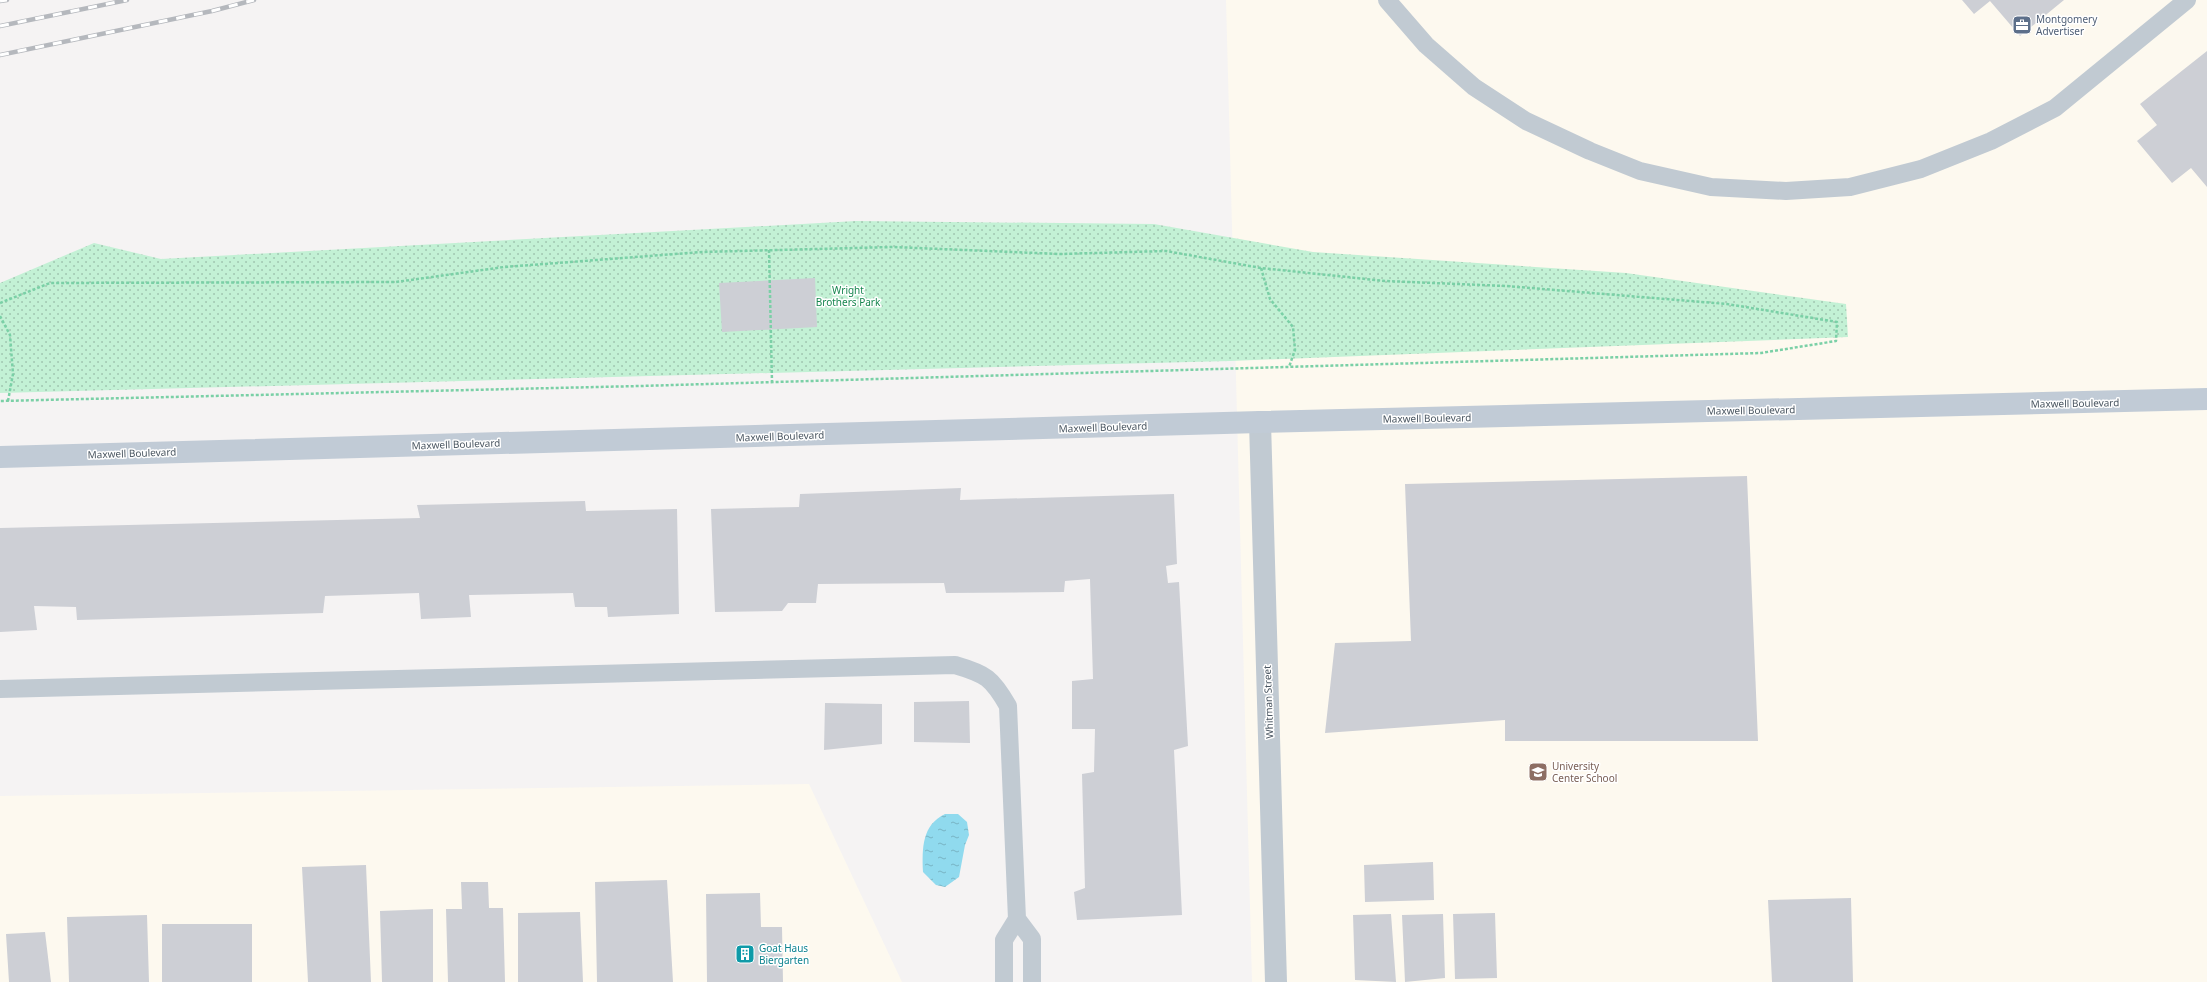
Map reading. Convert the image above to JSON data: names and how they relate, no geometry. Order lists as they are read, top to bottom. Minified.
{"streets":{"main road":["Maxwell Boulevard"],"street":["Whitman Street"]},"crossings":[["Maxwell Boulevard","Whitman Street"]],"parks":["Wright Brothers Park"],"places":{"office":["Montgomery Advertiser"],"school or university":["University Center School"],"building":["Goat Haus Biergarten"]}}
